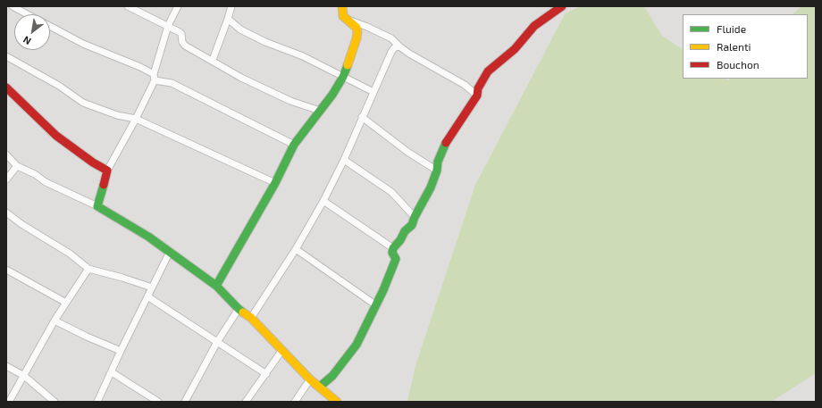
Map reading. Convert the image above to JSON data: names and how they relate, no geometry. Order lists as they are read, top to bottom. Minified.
{"legend":["Fluide","Ralenti","Bouchon"],"north":"bottom left"}
